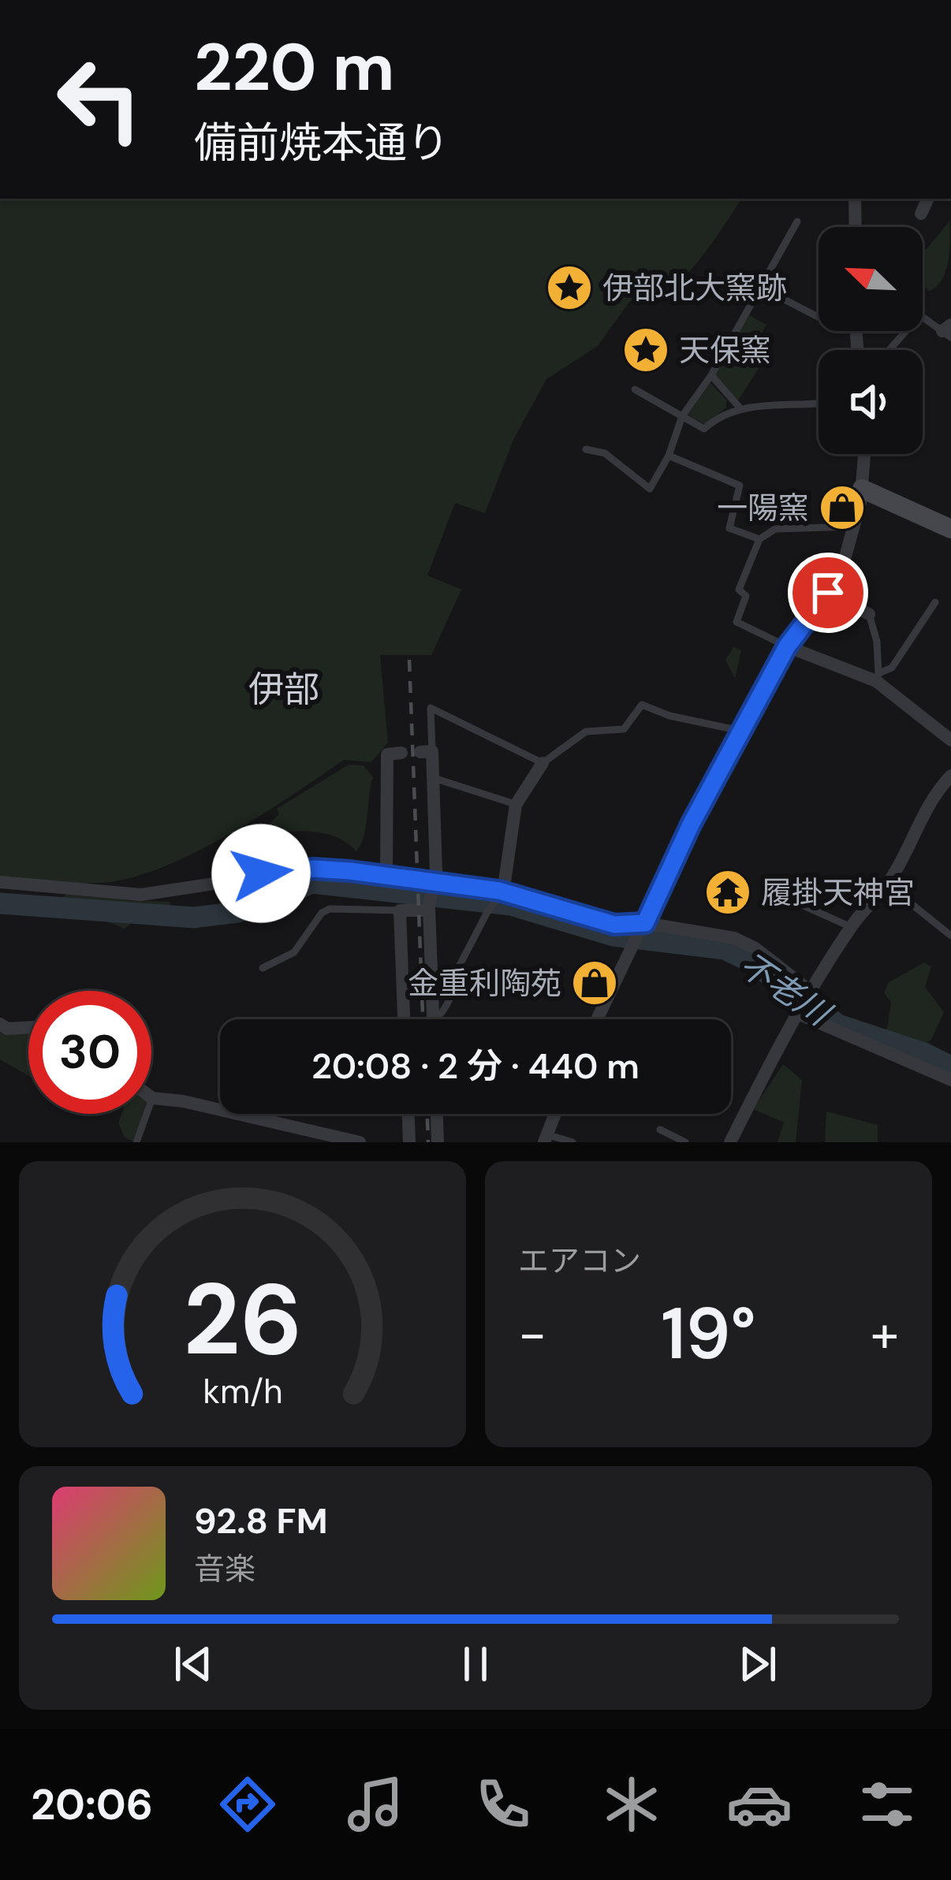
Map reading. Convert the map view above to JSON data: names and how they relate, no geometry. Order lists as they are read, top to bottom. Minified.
{"districts":["伊部"],"water":["不老川"],"places":{"place":["伊部北大窯跡","天保窯"],"shop":["一陽窯","金重利陶苑"],"temple":["履掛天神宮"]},"north":"top left","page":{"turn":["220 m","備前焼本通り"],"limit":"30","trip":"20:08 · 2 分 · 440 m","tile":"エアコン","heat":["−","19°","+"],"song":["92.8 FM","音楽"],"tabs":"20:06","gauge":["26","km/h"]}}
